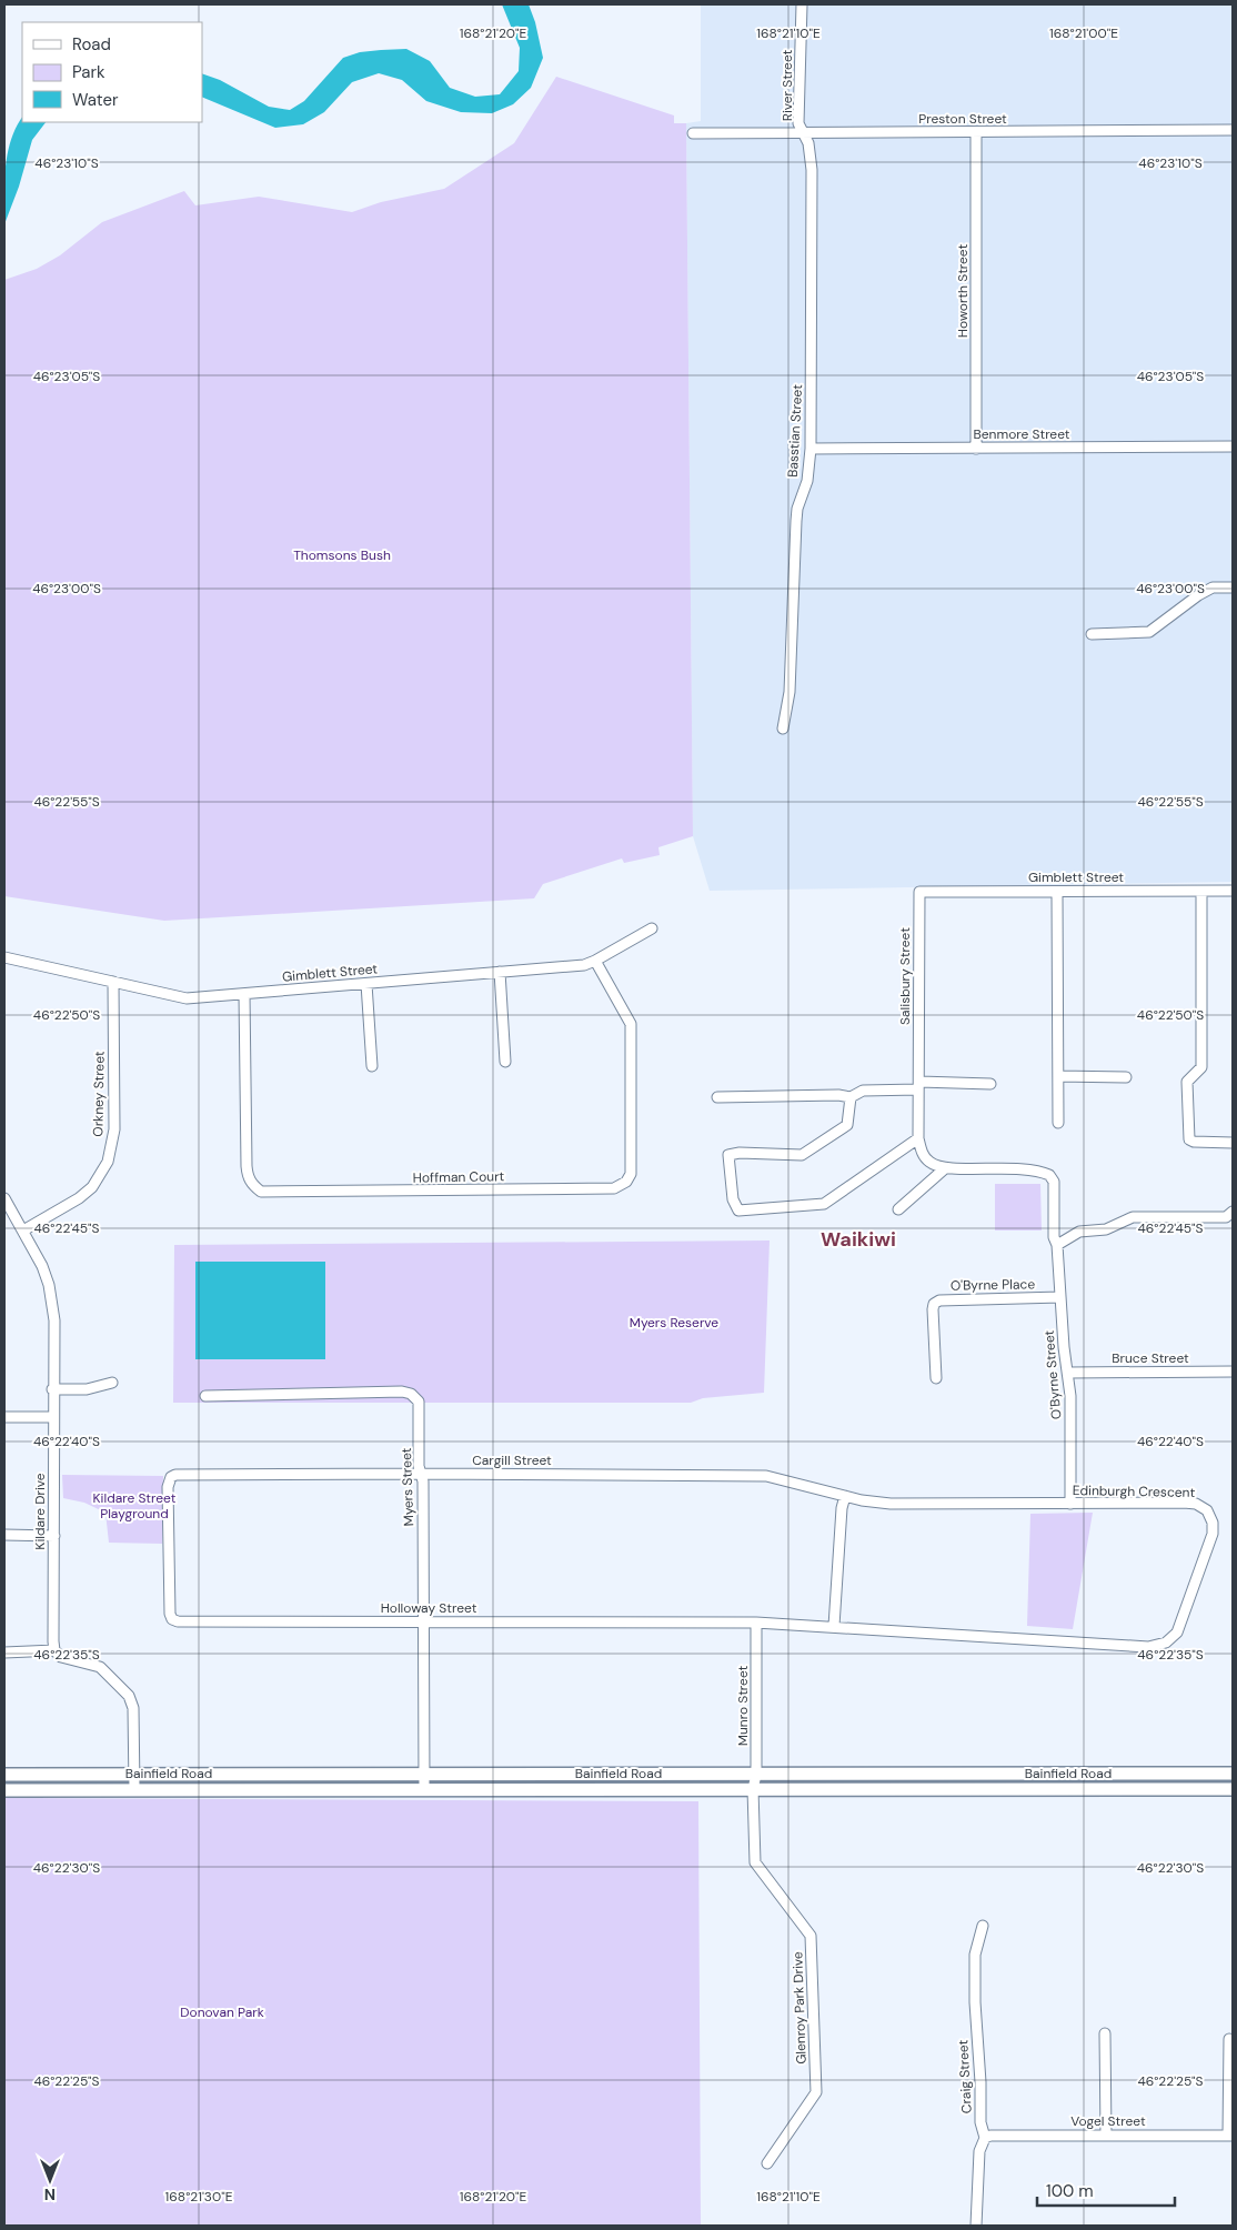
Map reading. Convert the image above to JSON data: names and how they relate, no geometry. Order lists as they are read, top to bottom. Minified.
{"streets":{"main road":["Bainfield Road"],"street":["River Street","Preston Street","Howorth Street","Basstian Street","Benmore Street","Gimblett Street","Salisbury Street","Orkney Street","Hoffman Court","O'Byrne Place","Bruce Street","O'Byrne Street","Cargill Street","Myers Street","Edinburgh Crescent","Kildare Drive","Holloway Street","Munro Street","Glenroy Park Drive","Craig Street","Vogel Street"]},"crossings":[["River Street","Preston Street"],["River Street","Basstian Street"],["Preston Street","Howorth Street"],["Preston Street","Basstian Street"],["Howorth Street","Benmore Street"],["Basstian Street","Benmore Street"],["Gimblett Street","Salisbury Street"],["Gimblett Street","Orkney Street"],["Gimblett Street","Hoffman Court"],["Orkney Street","Kildare Drive"],["O'Byrne Place","O'Byrne Street"],["Bruce Street","O'Byrne Street"],["O'Byrne Street","Edinburgh Crescent"],["Cargill Street","Myers Street"],["Cargill Street","Edinburgh Crescent"],["Cargill Street","Holloway Street"],["Myers Street","Holloway Street"],["Myers Street","Bainfield Road"],["Edinburgh Crescent","Holloway Street"],["Holloway Street","Munro Street"],["Munro Street","Bainfield Road"],["Munro Street","Glenroy Park Drive"],["Bainfield Road","Glenroy Park Drive"],["Craig Street","Vogel Street"]],"districts":["Waikiwi"],"parks":["Thomsons Bush","Myers Reserve","Kildare Street Playground","Donovan Park"],"legend":["Road","Park","Water"],"scale_bar":"100 m","north":"bottom","coordinates":["168°21'20\"E","168°21'10\"E","168°21'00\"E","46°23'10\"S","46°23'05\"S","46°23'00\"S","46°22'55\"S","46°22'50\"S","46°22'45\"S","46°22'40\"S","46°22'35\"S","46°22'30\"S","46°22'25\"S","168°21'30\"E"]}
